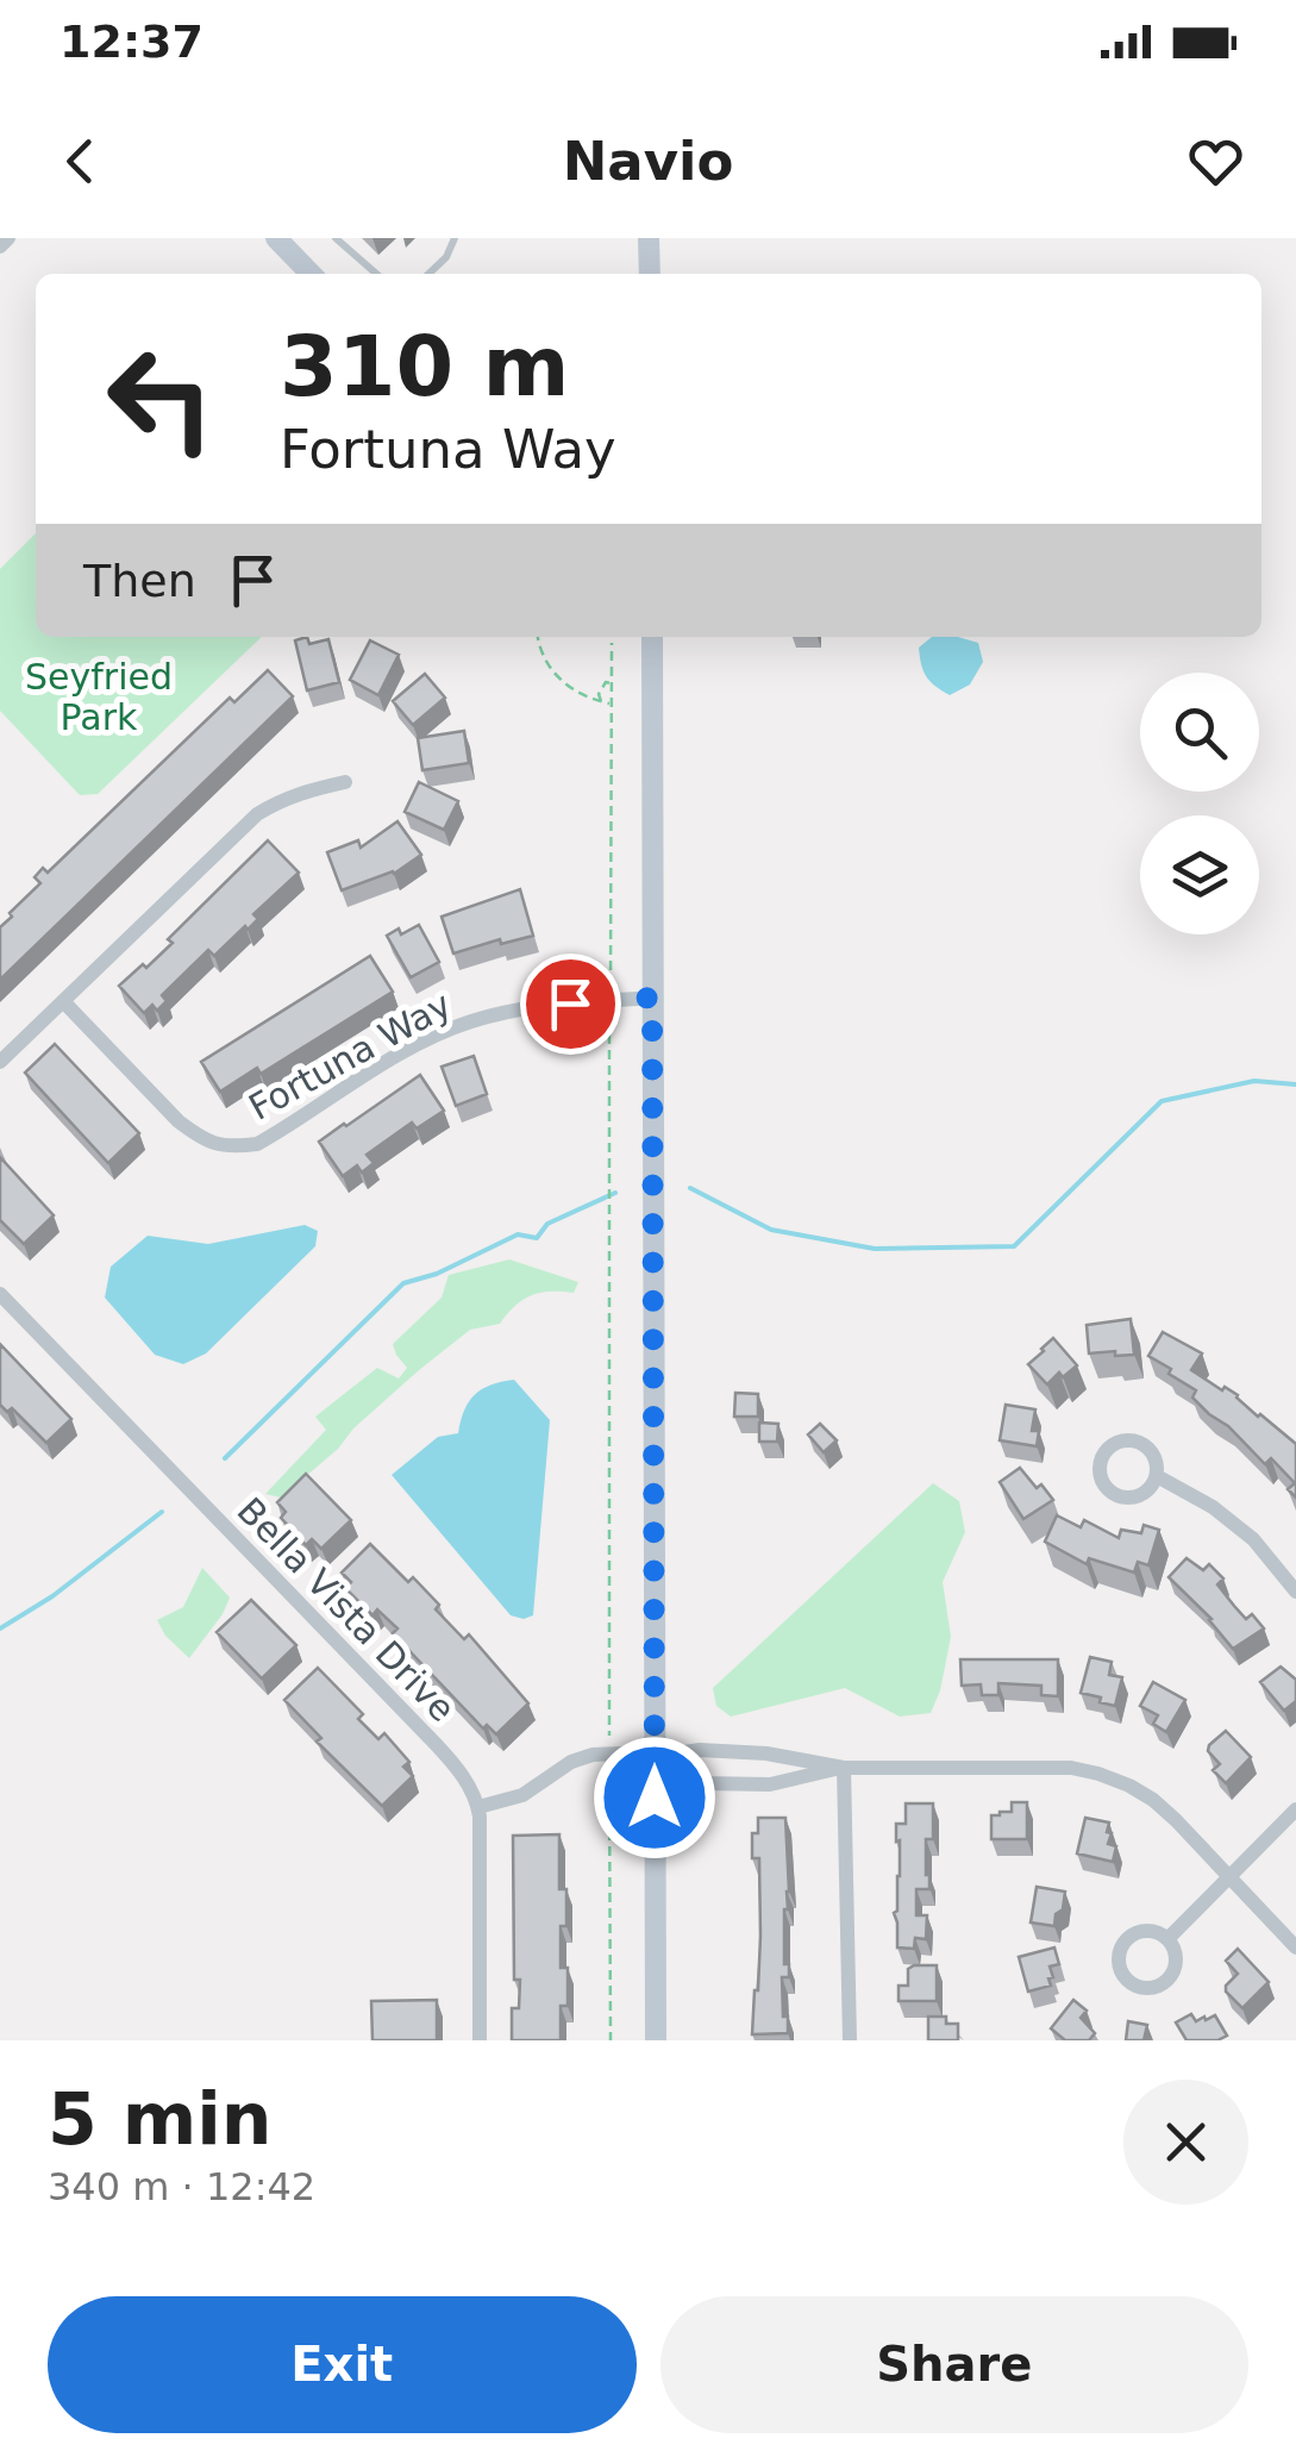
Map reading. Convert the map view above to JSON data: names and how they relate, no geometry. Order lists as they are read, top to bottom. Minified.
{"streets":{"street":["Fortuna Way","Bella Vista Drive"]},"parks":["Seyfried Park"],"page":{"status":"12:37","header":"Navio","turn":["310 m","Fortuna Way"],"then":"Then","heading":["5 min","340 m · 12:42"],"buttons":["Exit","Share"]}}
